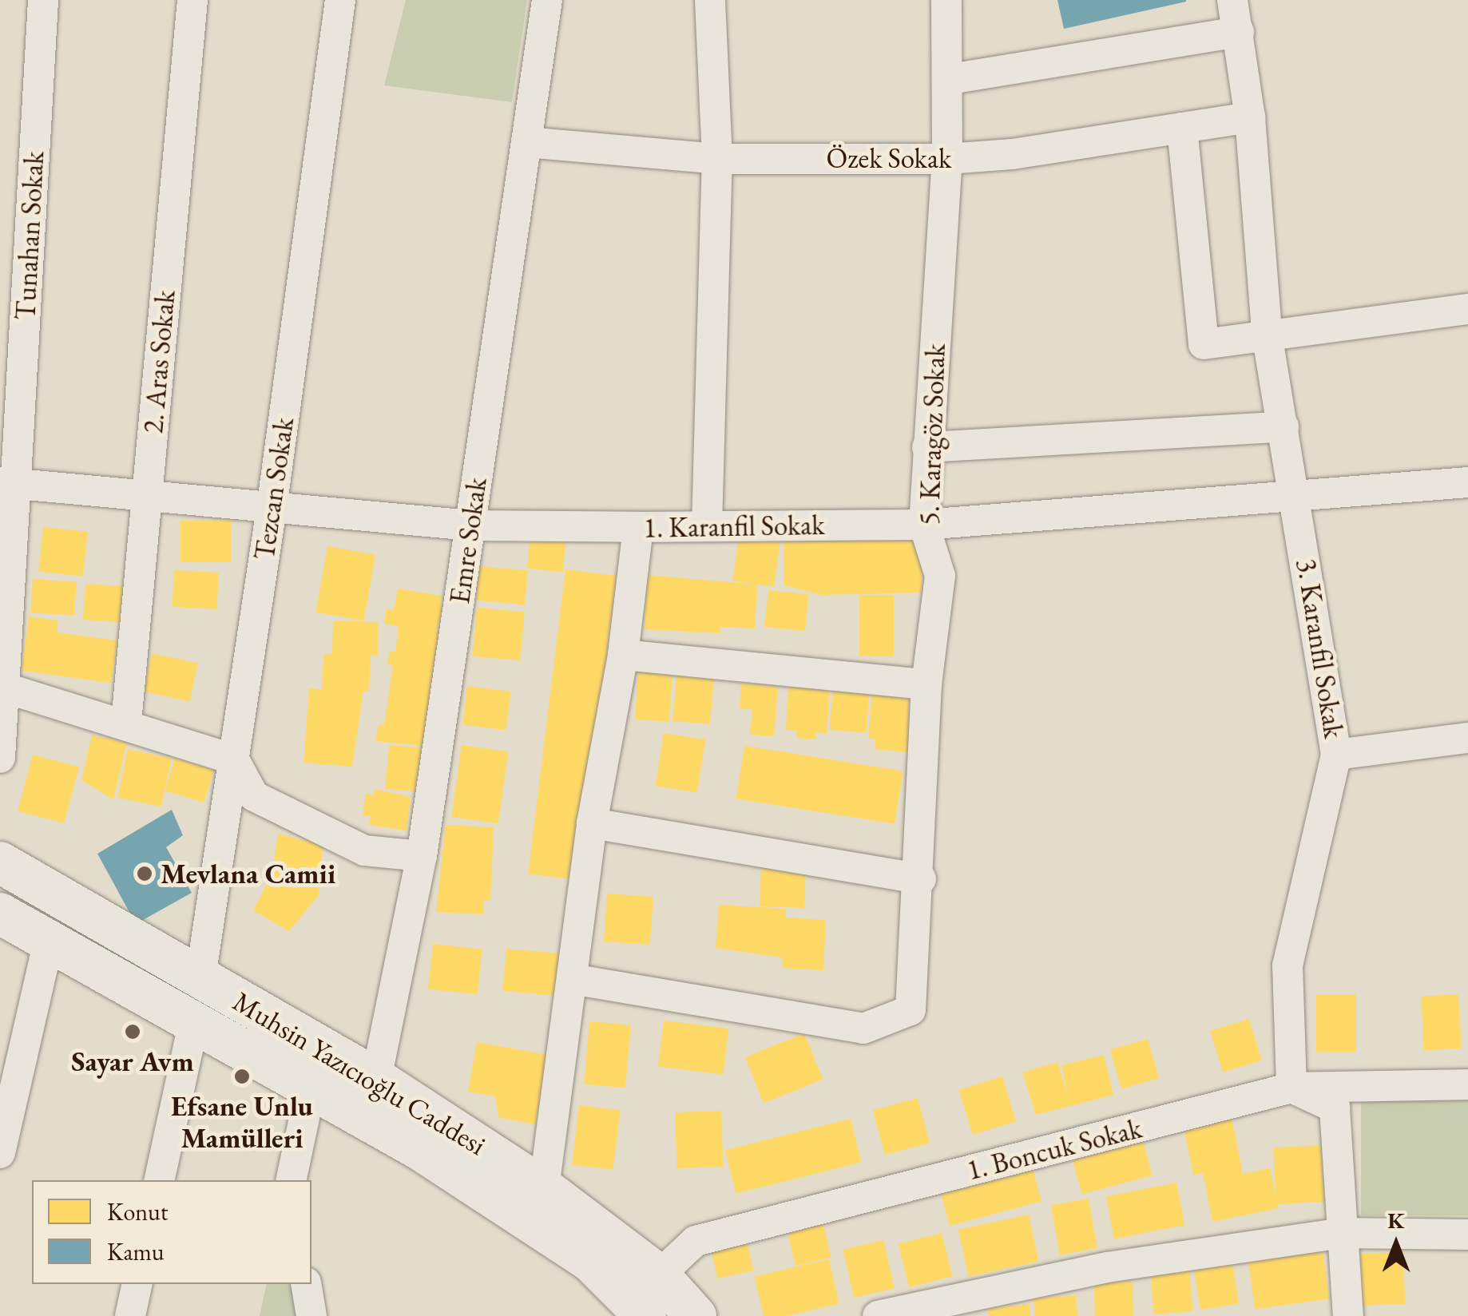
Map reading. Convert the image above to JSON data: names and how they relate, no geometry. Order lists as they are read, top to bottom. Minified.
{"streets":{"street":["Özek Sokak","Tunahan Sokak","2. Aras Sokak","5. Karagöz Sokak","Tezcan Sokak","1. Karanfil Sokak","Emre Sokak","3. Karanfil Sokak","Muhsin Yazıcıoğlu Caddesi","1. Boncuk Sokak"]},"crossings":[["Özek Sokak","5. Karagöz Sokak"],["Özek Sokak","Emre Sokak"],["Özek Sokak","3. Karanfil Sokak"],["Tunahan Sokak","1. Karanfil Sokak"],["2. Aras Sokak","1. Karanfil Sokak"],["5. Karagöz Sokak","1. Karanfil Sokak"],["Tezcan Sokak","1. Karanfil Sokak"],["Tezcan Sokak","Muhsin Yazıcıoğlu Caddesi"],["1. Karanfil Sokak","Emre Sokak"],["1. Karanfil Sokak","3. Karanfil Sokak"],["Emre Sokak","Muhsin Yazıcıoğlu Caddesi"],["3. Karanfil Sokak","1. Boncuk Sokak"],["Muhsin Yazıcıoğlu Caddesi","1. Boncuk Sokak"]],"places":["Mevlana Camii","Sayar Avm","Efsane Unlu Mamülleri"],"legend":["Konut","Kamu"],"north":"top"}
